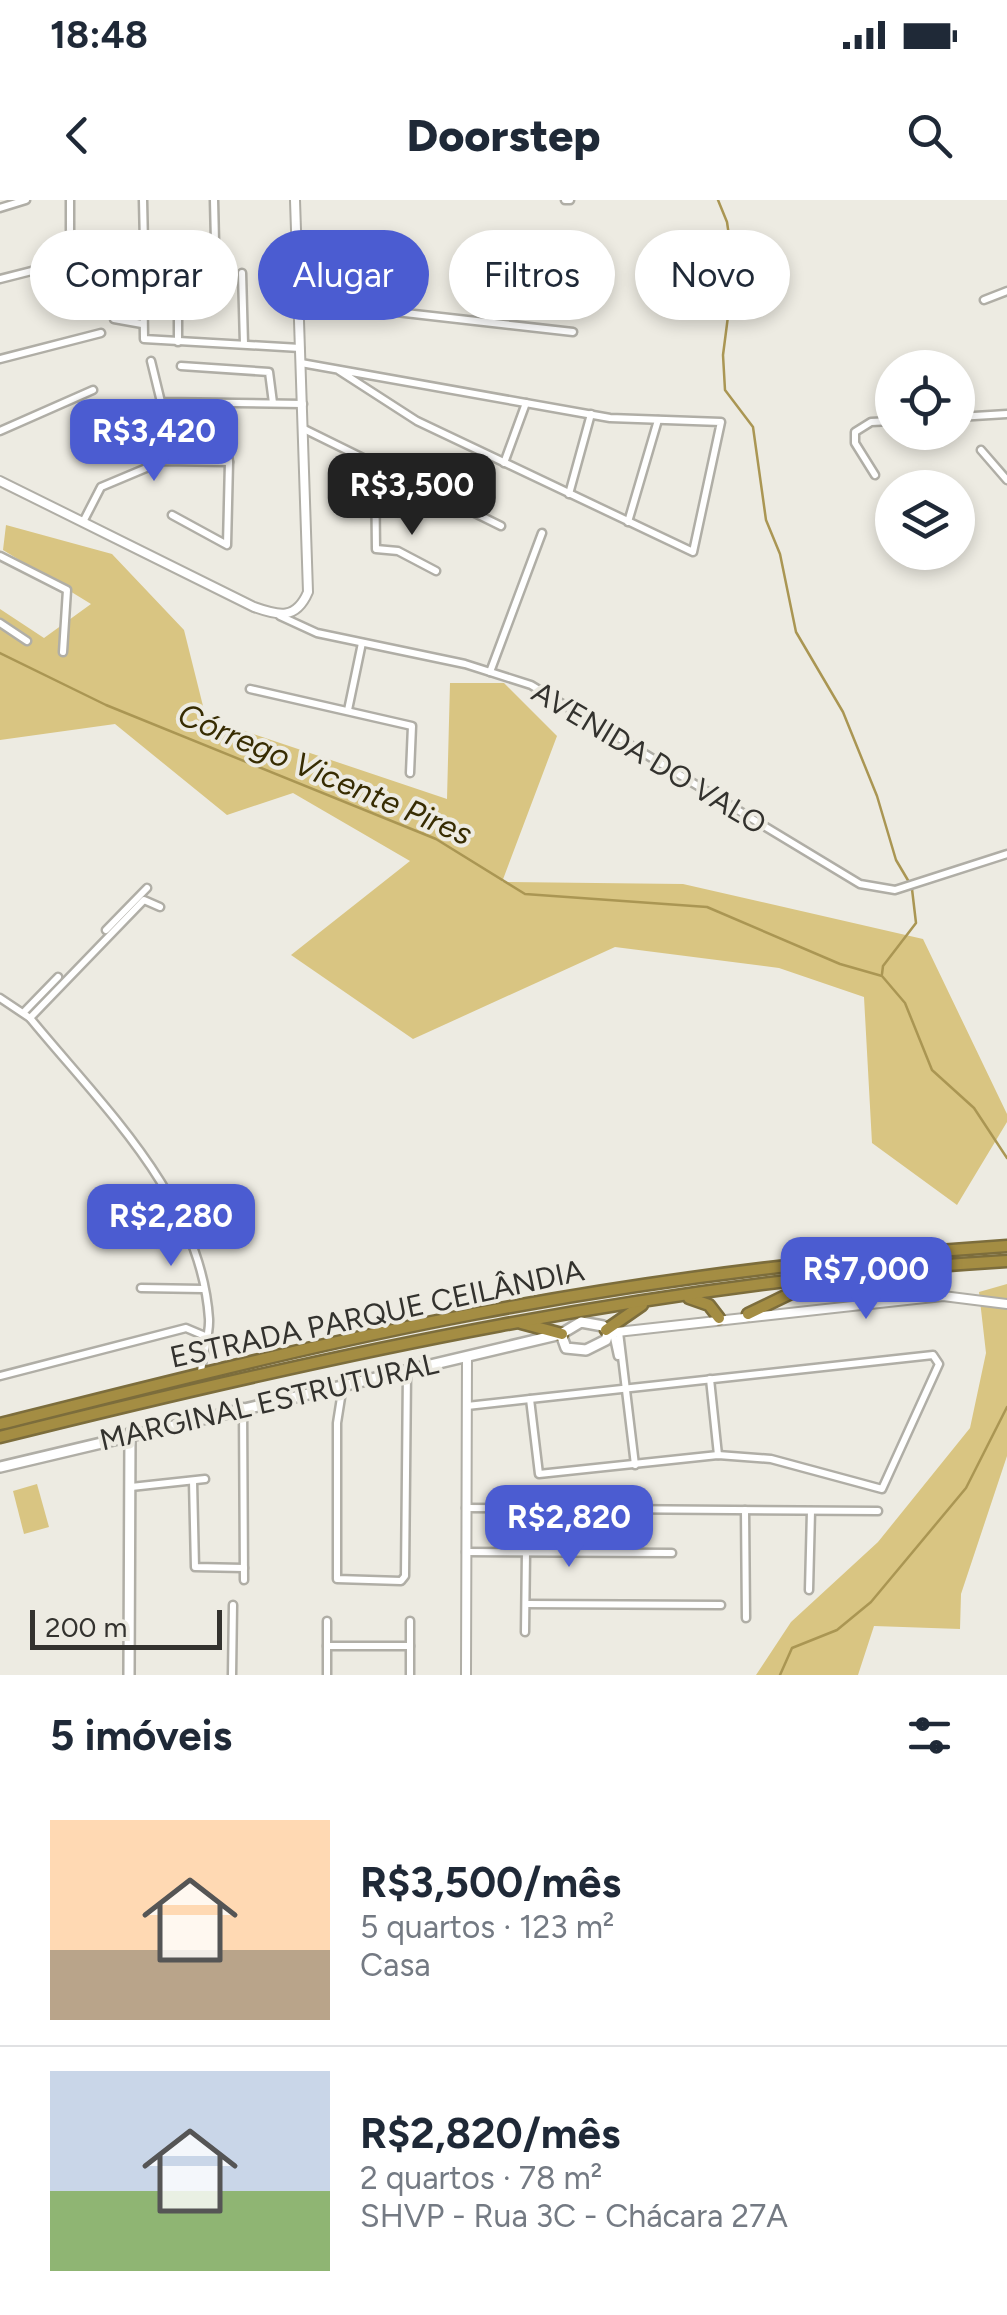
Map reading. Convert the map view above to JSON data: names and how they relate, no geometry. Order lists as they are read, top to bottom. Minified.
{"streets":{"highway":["ESTRADA PARQUE CEILÂNDIA"],"main road":["MARGINAL ESTRUTURAL"],"street":["AVENIDA DO VALO"]},"water":["Córrego Vicente Pires"],"scale_bar":"200 m","page":{"status":"18:48","header":"Doorstep","chip":["Comprar","Alugar","Filtros","Novo"],"price":["R$3,420","R$3,500","R$2,280","R$7,000","R$2,820"],"scale":"200 m","heading":"5 imóveis","list":[{"name":"R$3,500/mês","note":"5 quartos · 123 m² · Casa"},{"name":"R$2,820/mês","note":"2 quartos · 78 m² · SHVP - Rua 3C - Chácara 27A"}]}}
